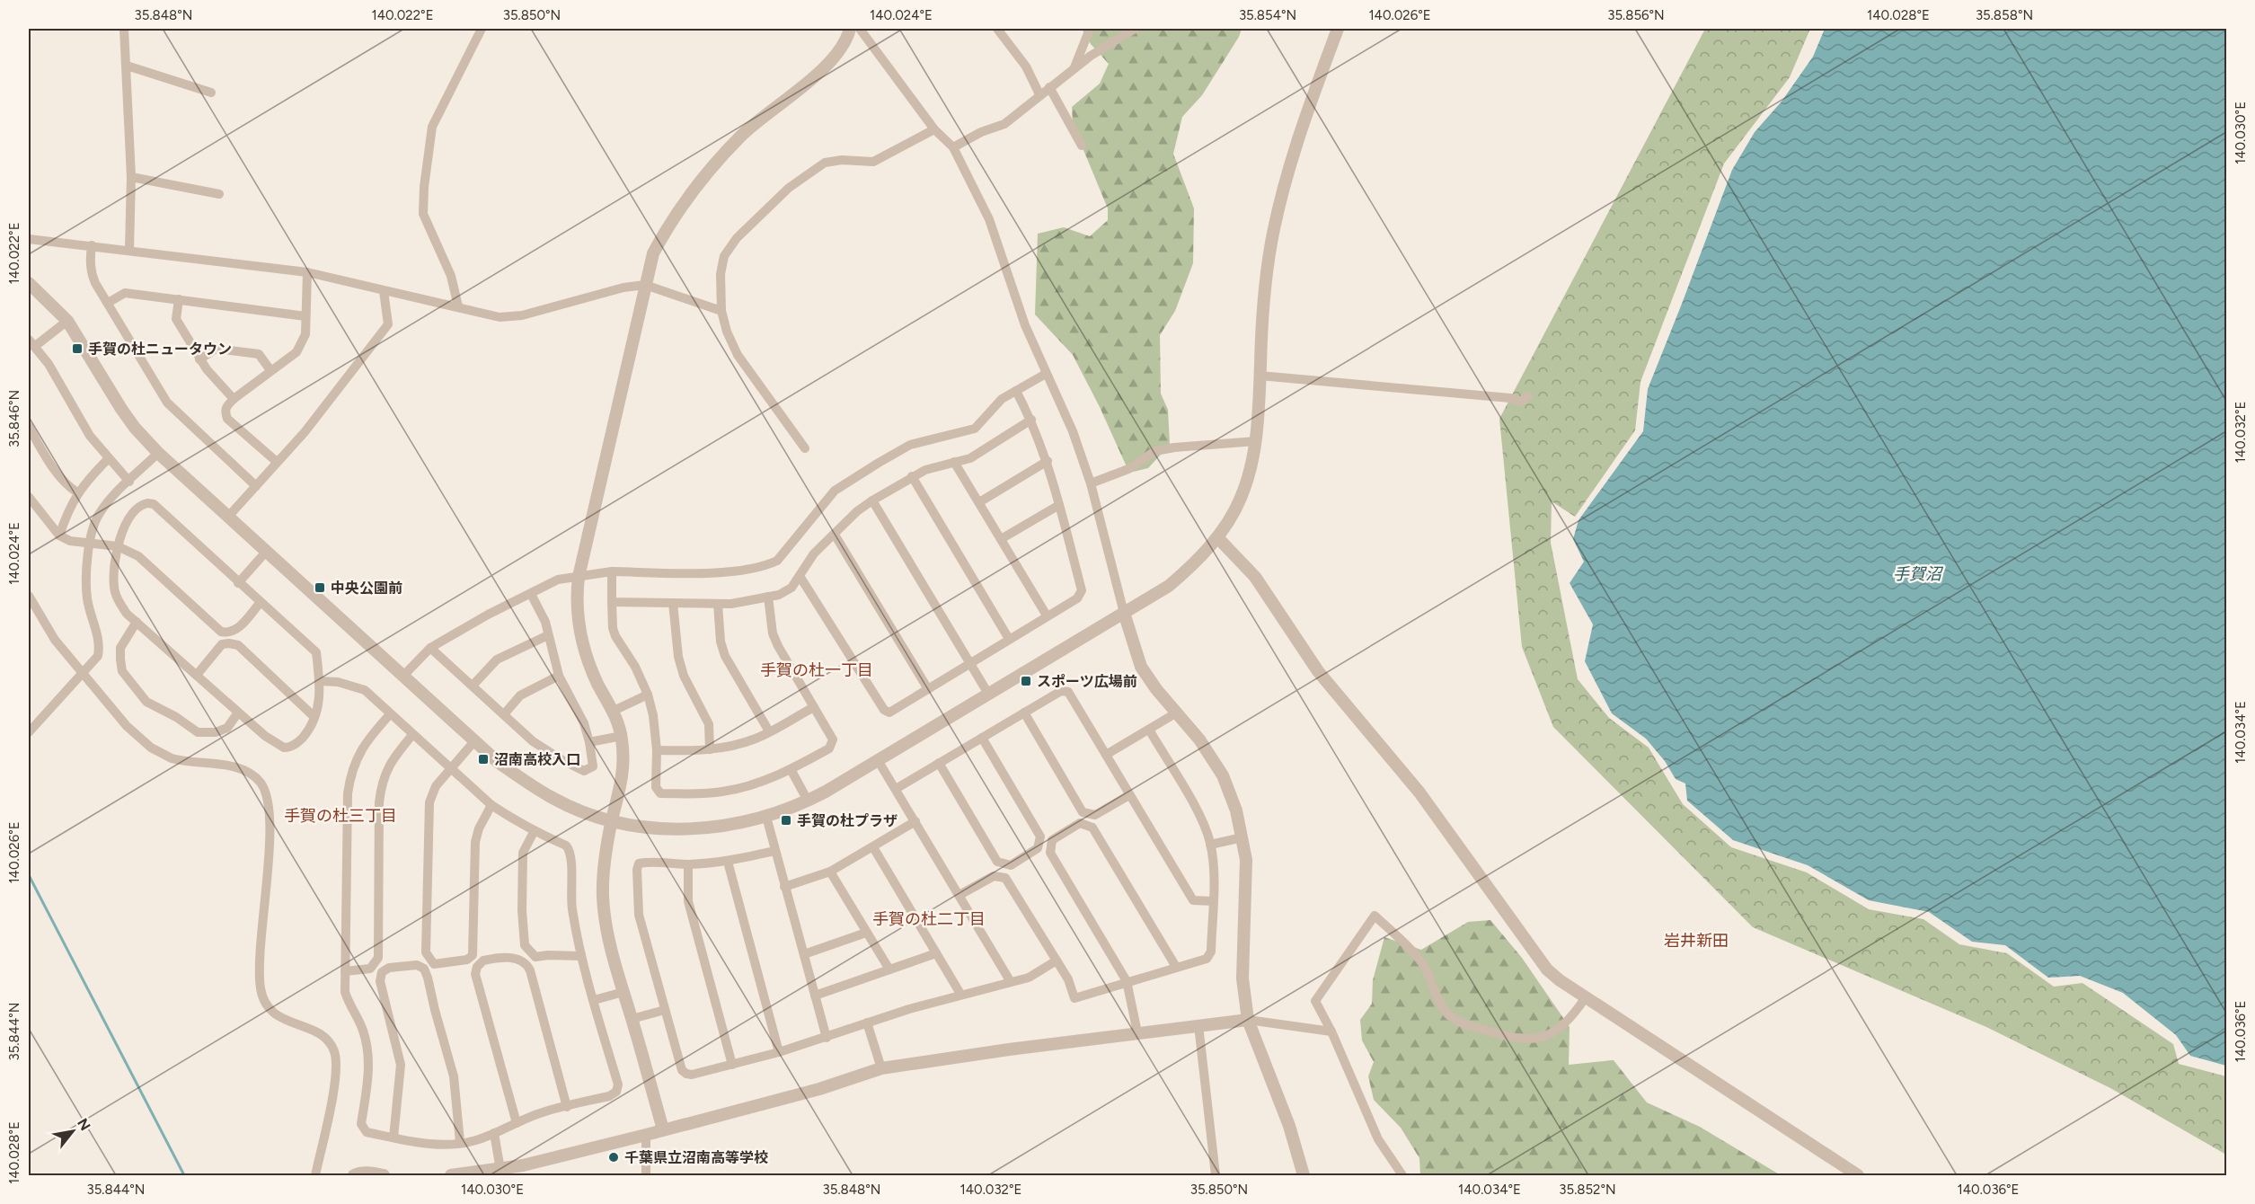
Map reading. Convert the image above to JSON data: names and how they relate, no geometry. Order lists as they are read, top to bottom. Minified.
{"districts":["手賀の杜一丁目","手賀の杜三丁目","手賀の杜二丁目","岩井新田"],"water":["手賀沼"],"places":{"transit":["手賀の杜ニュータウン","中央公園前","スポーツ広場前","沼南高校入口","手賀の杜プラザ"],"other":["千葉県立沼南高等学校"]},"north":"top right","coordinates":["35.848°N","140.022°E","35.850°N","140.024°E","35.854°N","140.026°E","35.856°N","140.028°E","35.858°N","140.030°E","35.846°N","140.032°E","140.034°E","35.844°N","140.036°E","35.852°N"]}
